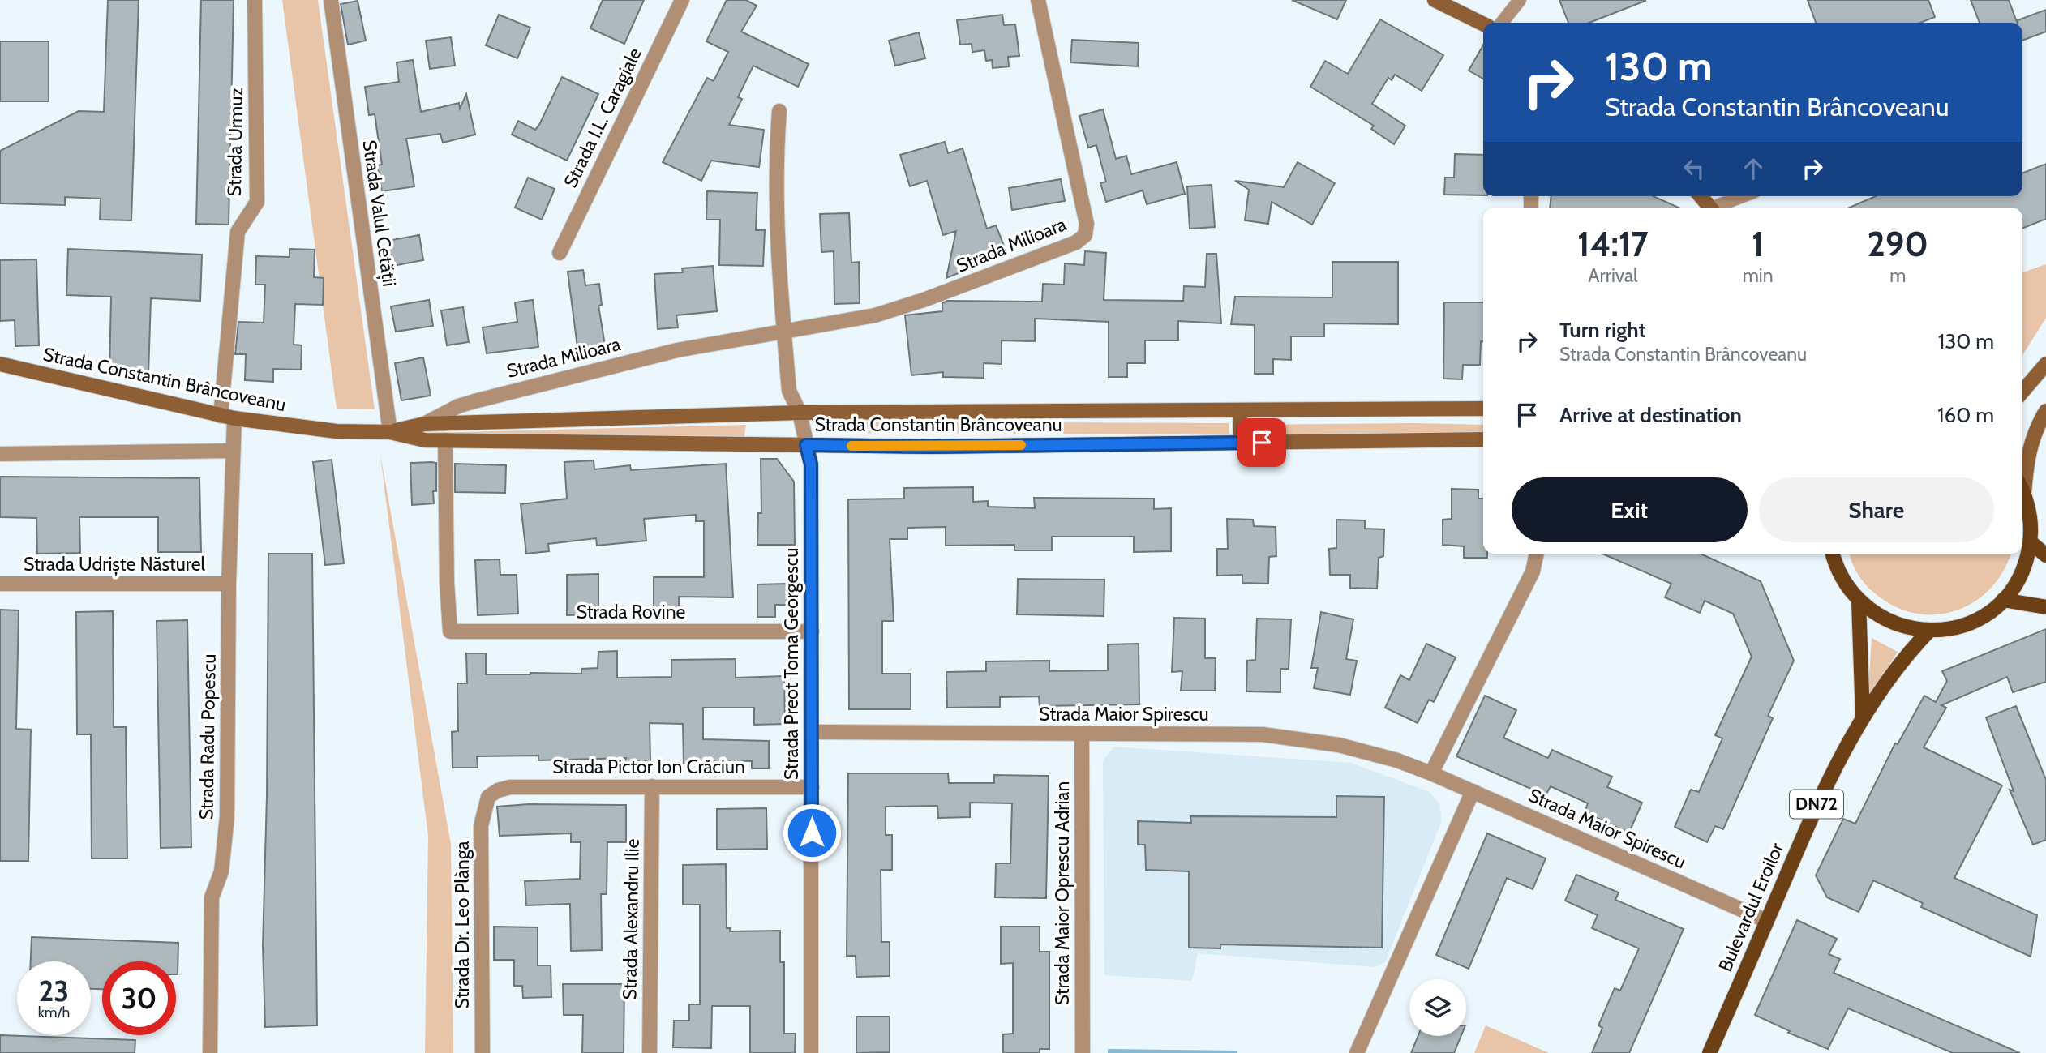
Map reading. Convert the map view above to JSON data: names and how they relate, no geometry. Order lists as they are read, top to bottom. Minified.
{"streets":{"main road":["Strada Constantin Brâncoveanu","DN72","Bulevardul Eroilor"],"street":["Strada I.L. Caragiale","Strada Urmuz","Strada Valul Cetății","Strada Milioara","Strada Udriște Năsturel","Strada Rovine","Strada Preot Toma Georgescu","Strada Maior Spirescu","Strada Radu Popescu","Strada Pictor Ion Crăciun","Strada Maior Oprescu Adrian","Strada Alexandru Ilie","Strada Dr. Leo Plànga"]},"crossings":[["Strada Urmuz","Strada Constantin Brâncoveanu"],["Strada Urmuz","Strada Radu Popescu"],["Strada Valul Cetății","Strada Constantin Brâncoveanu"],["Strada Milioara","Strada Constantin Brâncoveanu"],["Strada Constantin Brâncoveanu","Strada Rovine"],["Strada Constantin Brâncoveanu","Strada Preot Toma Georgescu"],["Strada Constantin Brâncoveanu","Strada Radu Popescu"],["Strada Udriște Năsturel","Strada Radu Popescu"],["Strada Rovine","Strada Preot Toma Georgescu"],["Strada Preot Toma Georgescu","Strada Maior Spirescu"],["Strada Preot Toma Georgescu","Strada Pictor Ion Crăciun"],["Strada Maior Spirescu","Strada Maior Oprescu Adrian"],["Strada Maior Spirescu","Bulevardul Eroilor"],["Strada Pictor Ion Crăciun","Strada Alexandru Ilie"],["Strada Pictor Ion Crăciun","Strada Dr. Leo Plànga"]],"page":{"turn":["130 m","Strada Constantin Brâncoveanu"],"eta":["14:17","Arrival","1","min","290","m"],"list":[{"name":"Turn right","note":"Strada Constantin Brâncoveanu","value":"130 m"},{"name":"Arrive at destination","value":"160 m"}],"buttons":["Exit","Share"],"speed":"23 km/h","limit":"30"}}
